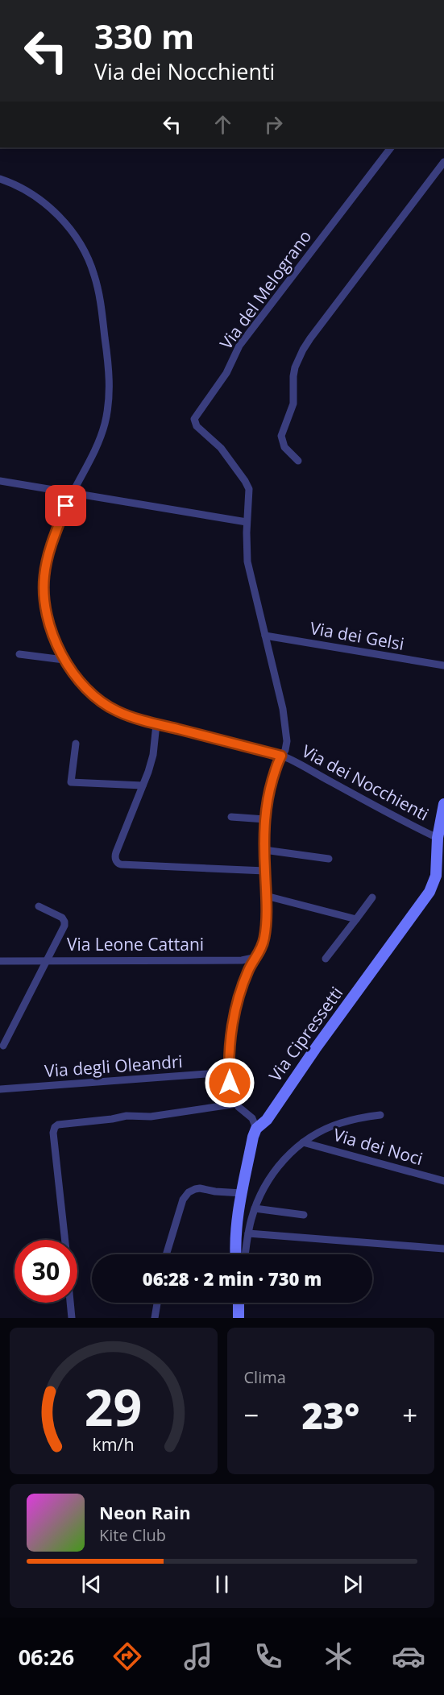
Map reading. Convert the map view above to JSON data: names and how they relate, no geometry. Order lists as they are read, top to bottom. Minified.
{"streets":{"street":["Via del Melograno","Via dei Gelsi","Via dei Nocchienti","Via Leone Cattani","Via Cipressetti","Via degli Oleandri","Via dei Noci"]},"crossings":[["Via del Melograno","Via dei Gelsi"],["Via del Melograno","Via dei Nocchienti"],["Via del Melograno","Via Leone Cattani"],["Via del Melograno","Via degli Oleandri"],["Via dei Nocchienti","Via Cipressetti"]],"page":{"turn":["330 m","Via dei Nocchienti"],"limit":"30","trip":"06:28 · 2 min · 730 m","tile":"Clima","heat":["−","23°","+"],"song":["Neon Rain","Kite Club"],"tabs":"06:26","gauge":["29","km/h"]}}
